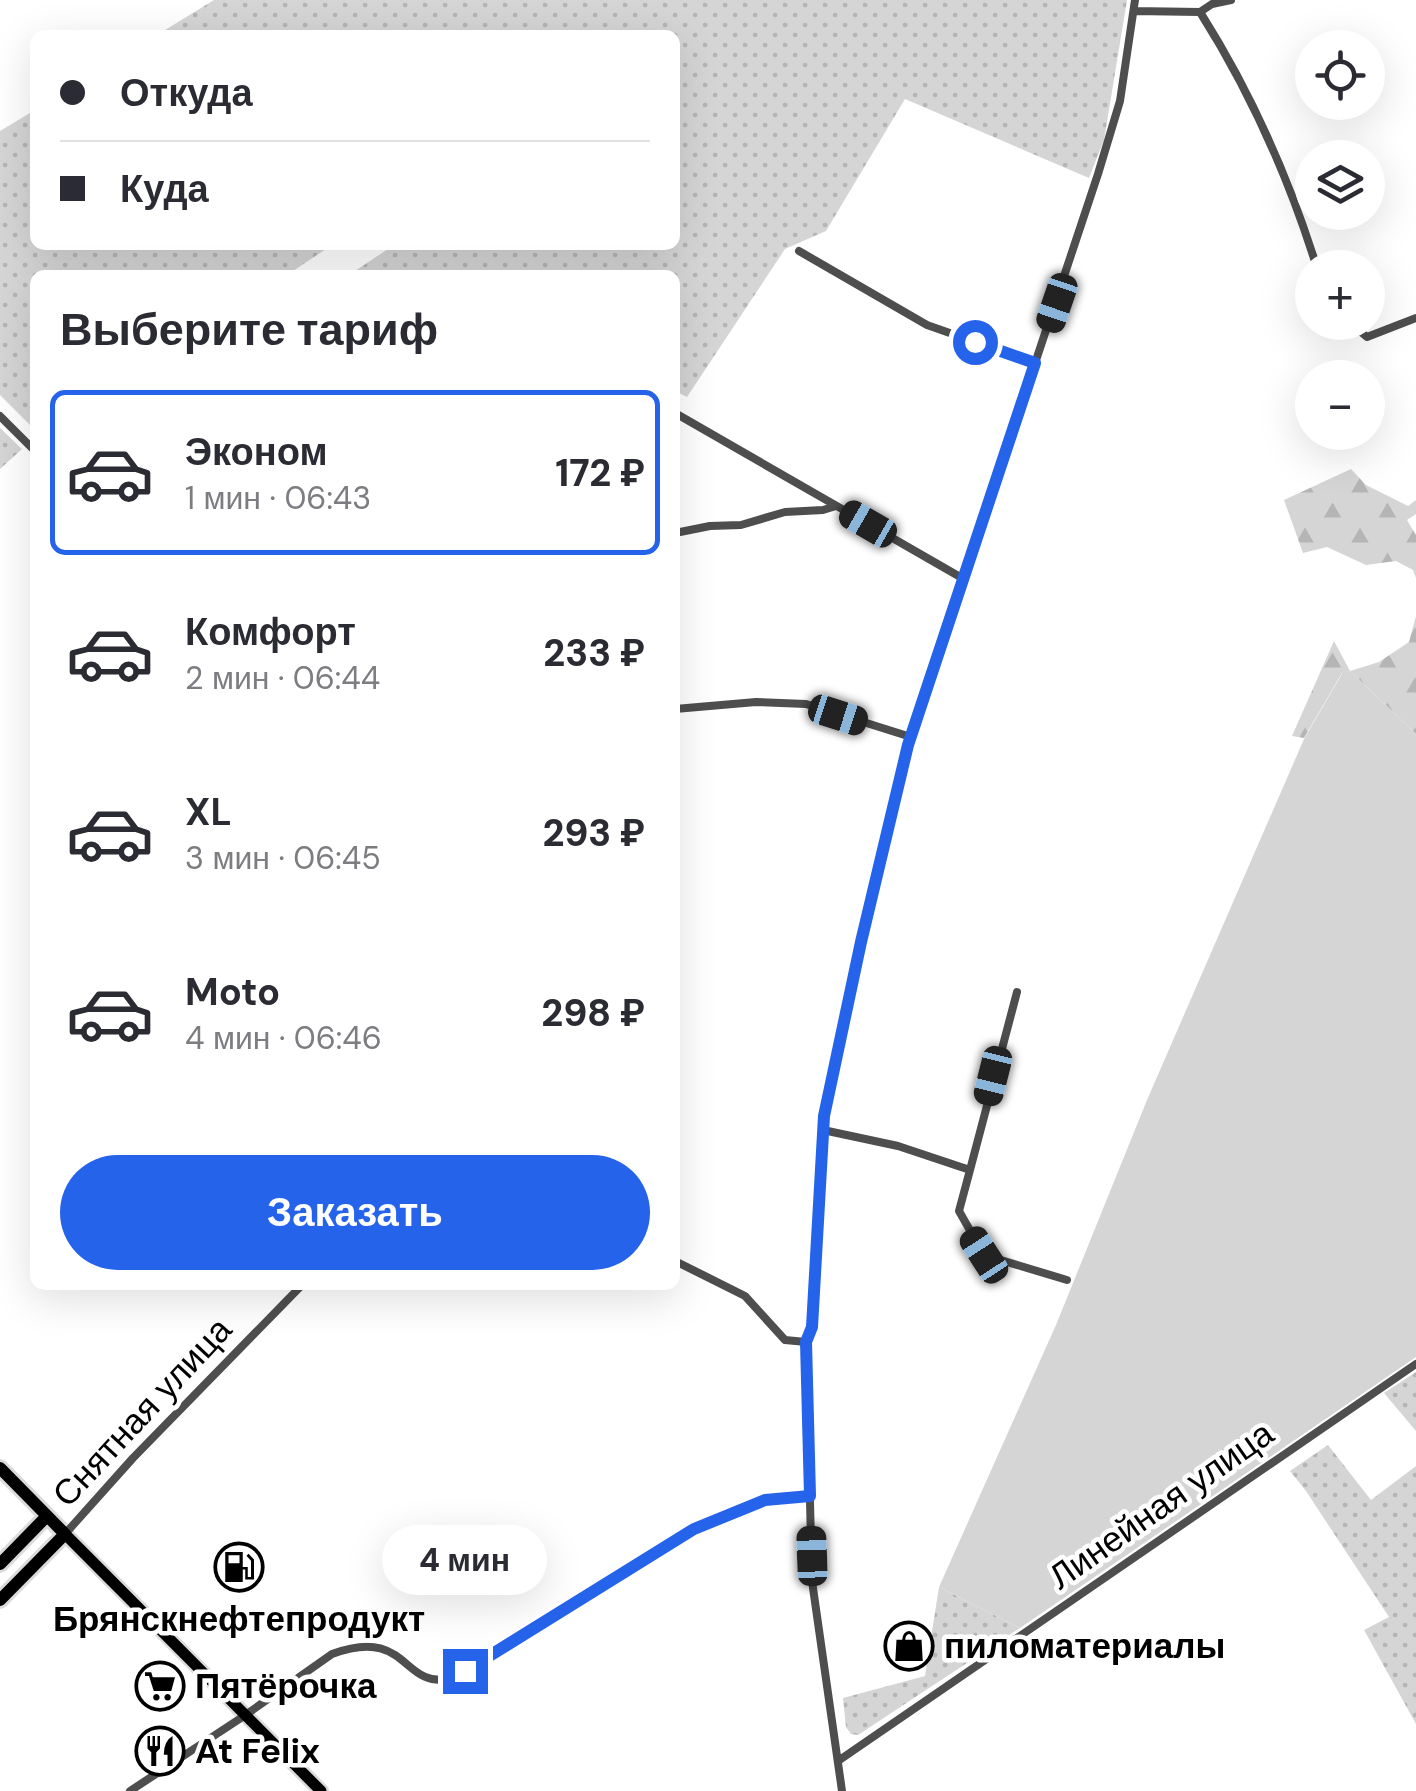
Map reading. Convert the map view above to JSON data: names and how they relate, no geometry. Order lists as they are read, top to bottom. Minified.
{"streets":{"street":["Снятная улица","Линейная улица"]},"places":{"fuel station":["Брянскнефтепродукт"],"shop":["пиломатериалы"],"supermarket":["Пятёрочка"],"restaurant":["At Felix"]},"page":{"map_buttons":["+","−"],"banner":["Откуда","Куда"],"heading":"Выберите тариф","list":[{"name":"Эконом","note":"1 мин · 06:43","value":"172 ₽"},{"name":"Комфорт","note":"2 мин · 06:44","value":"233 ₽"},{"name":"XL","note":"3 мин · 06:45","value":"293 ₽"},{"name":"Moto","note":"4 мин · 06:46","value":"298 ₽"}],"buttons":"Заказать","bubble":"4 мин"}}
